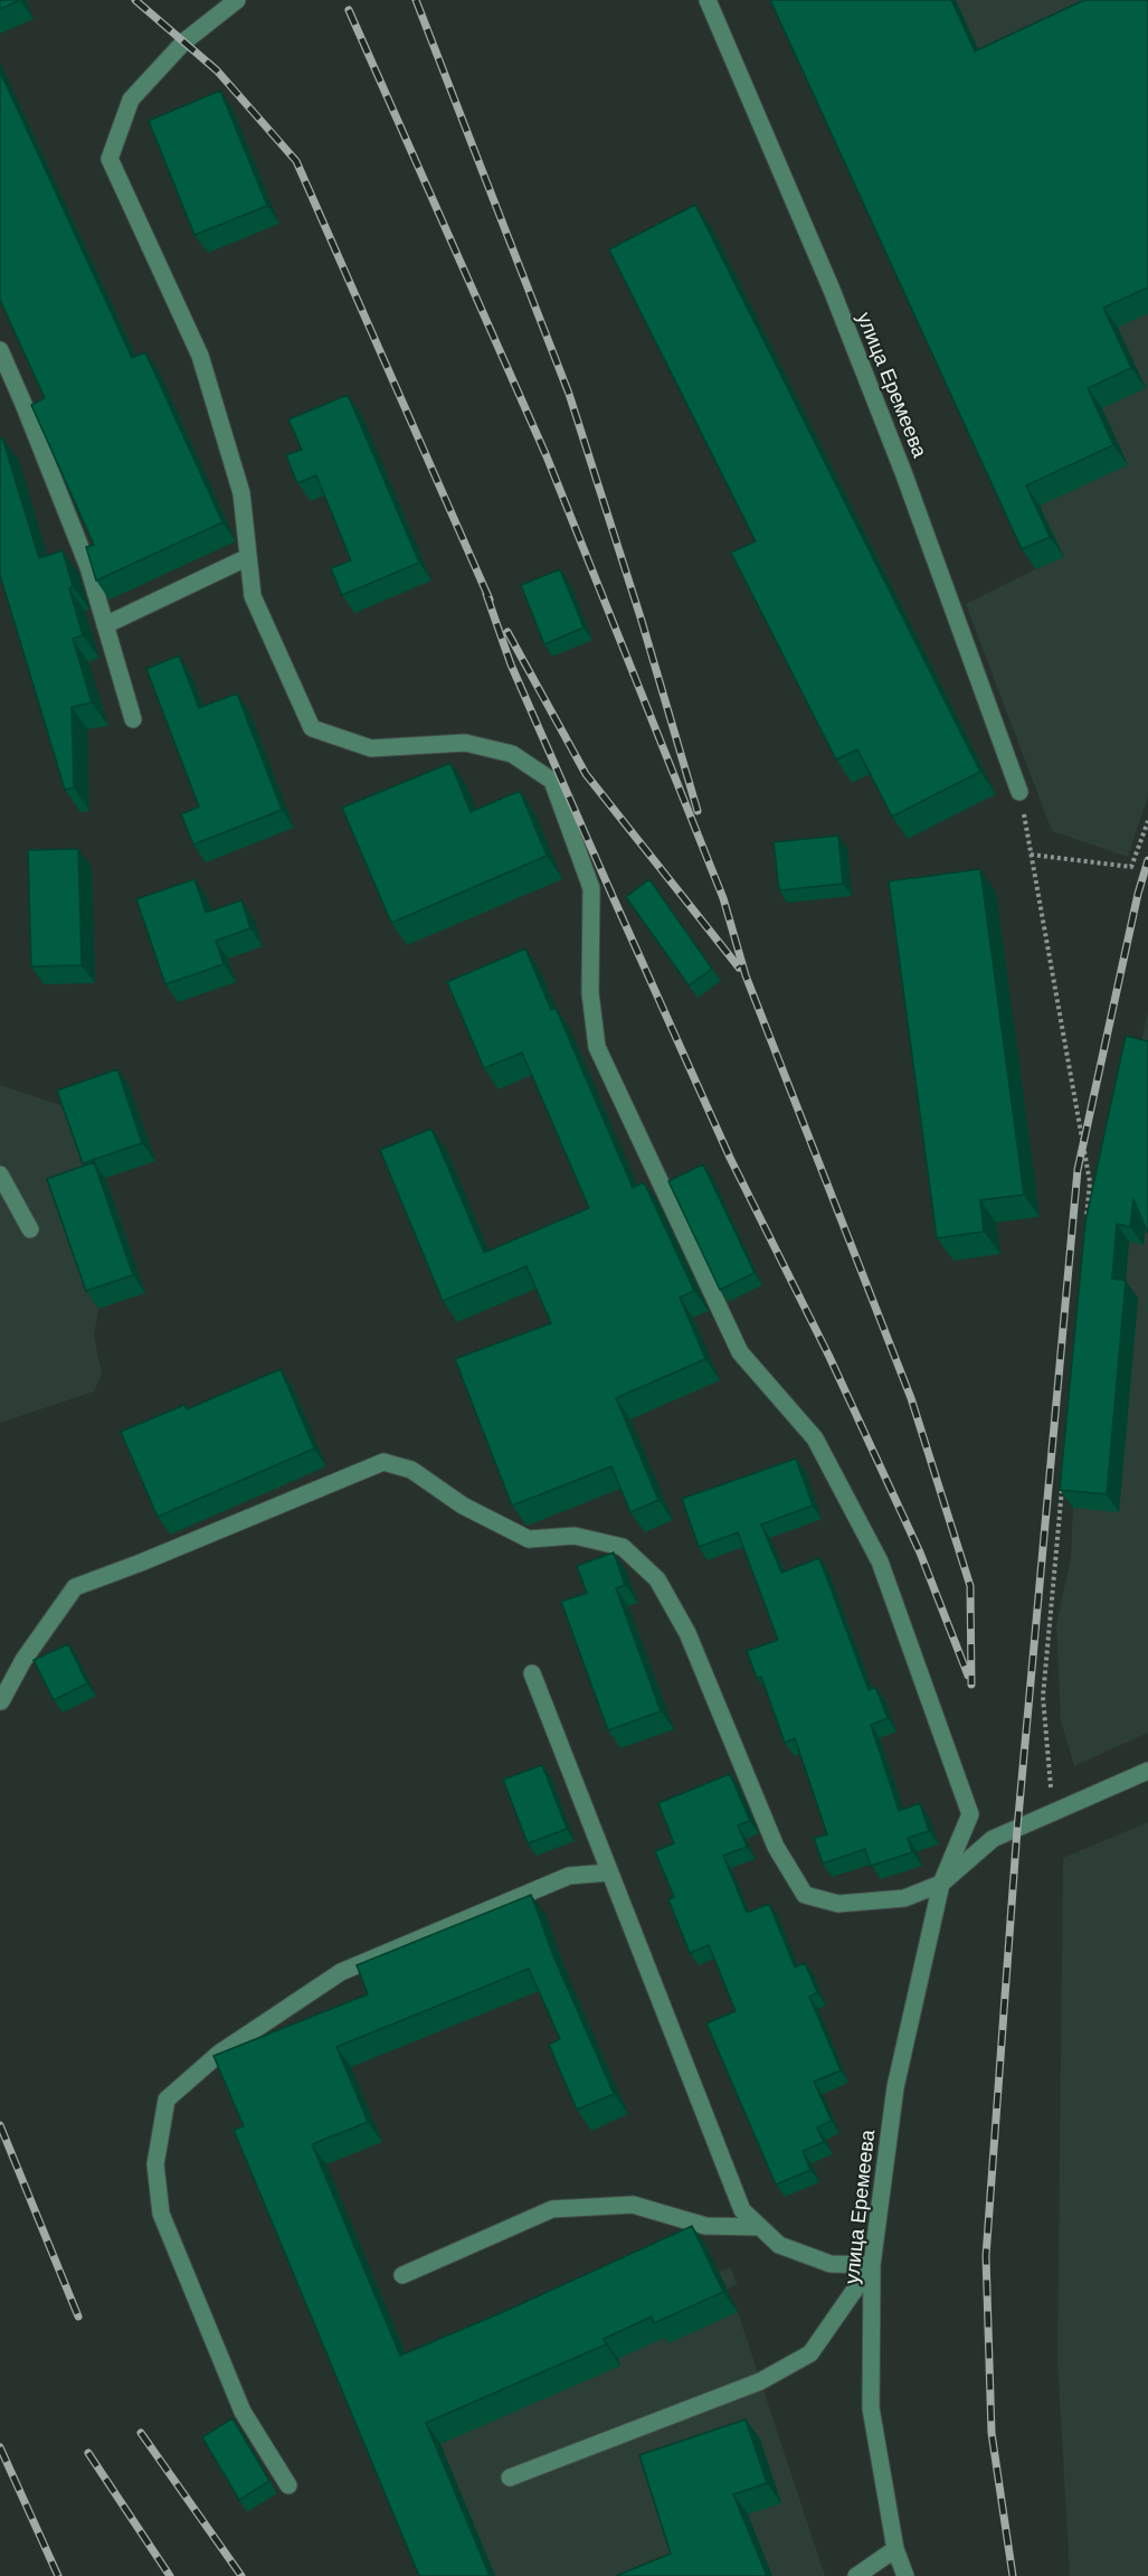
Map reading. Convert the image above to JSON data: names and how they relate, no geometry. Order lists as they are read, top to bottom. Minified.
{"streets":{"street":["улица Еремеева"]}}
